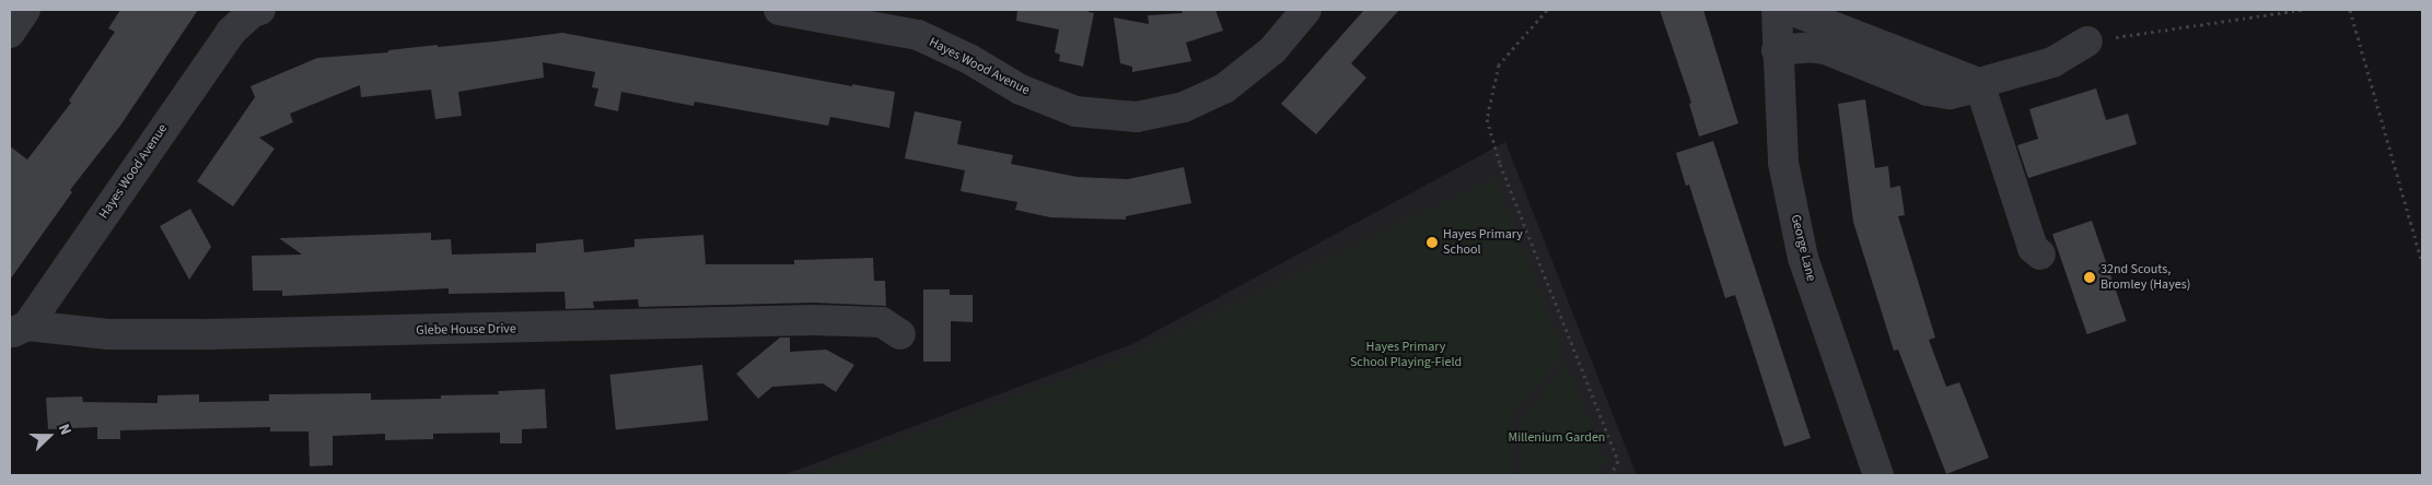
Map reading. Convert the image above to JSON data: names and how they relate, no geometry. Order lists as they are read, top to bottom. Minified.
{"streets":{"street":["Hayes Wood Avenue","George Lane","Glebe House Drive"]},"crossings":[["Hayes Wood Avenue","Glebe House Drive"]],"parks":["Hayes Primary School Playing-Field","Millenium Garden"],"places":["Hayes Primary School","32nd Scouts, Bromley (Hayes)"],"north":"right"}
